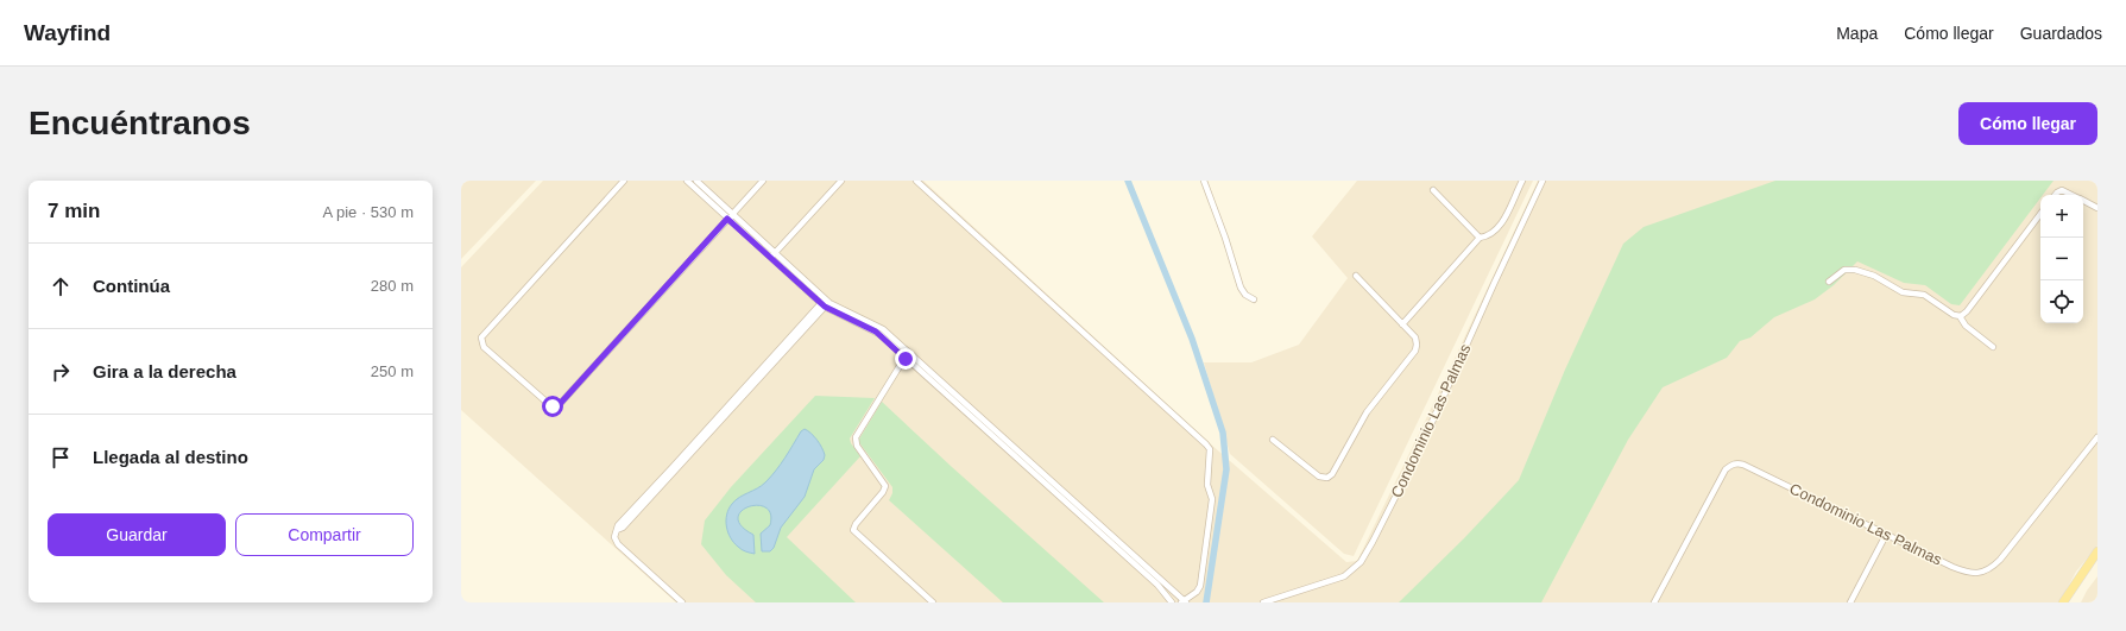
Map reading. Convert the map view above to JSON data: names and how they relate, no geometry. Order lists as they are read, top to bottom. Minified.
{"streets":{"street":["Condominio Las Palmas"]},"page":{"header":"Wayfind","nav":["Mapa","Cómo llegar","Guardados"],"buttons":["Cómo llegar",["Guardar","Compartir"]],"title":"Encuéntranos","heading":["7 min","A pie · 530 m"],"map_buttons":["+","−"],"list":[["Continúa","280 m"],["Gira a la derecha","250 m"],"Llegada al destino"]}}
